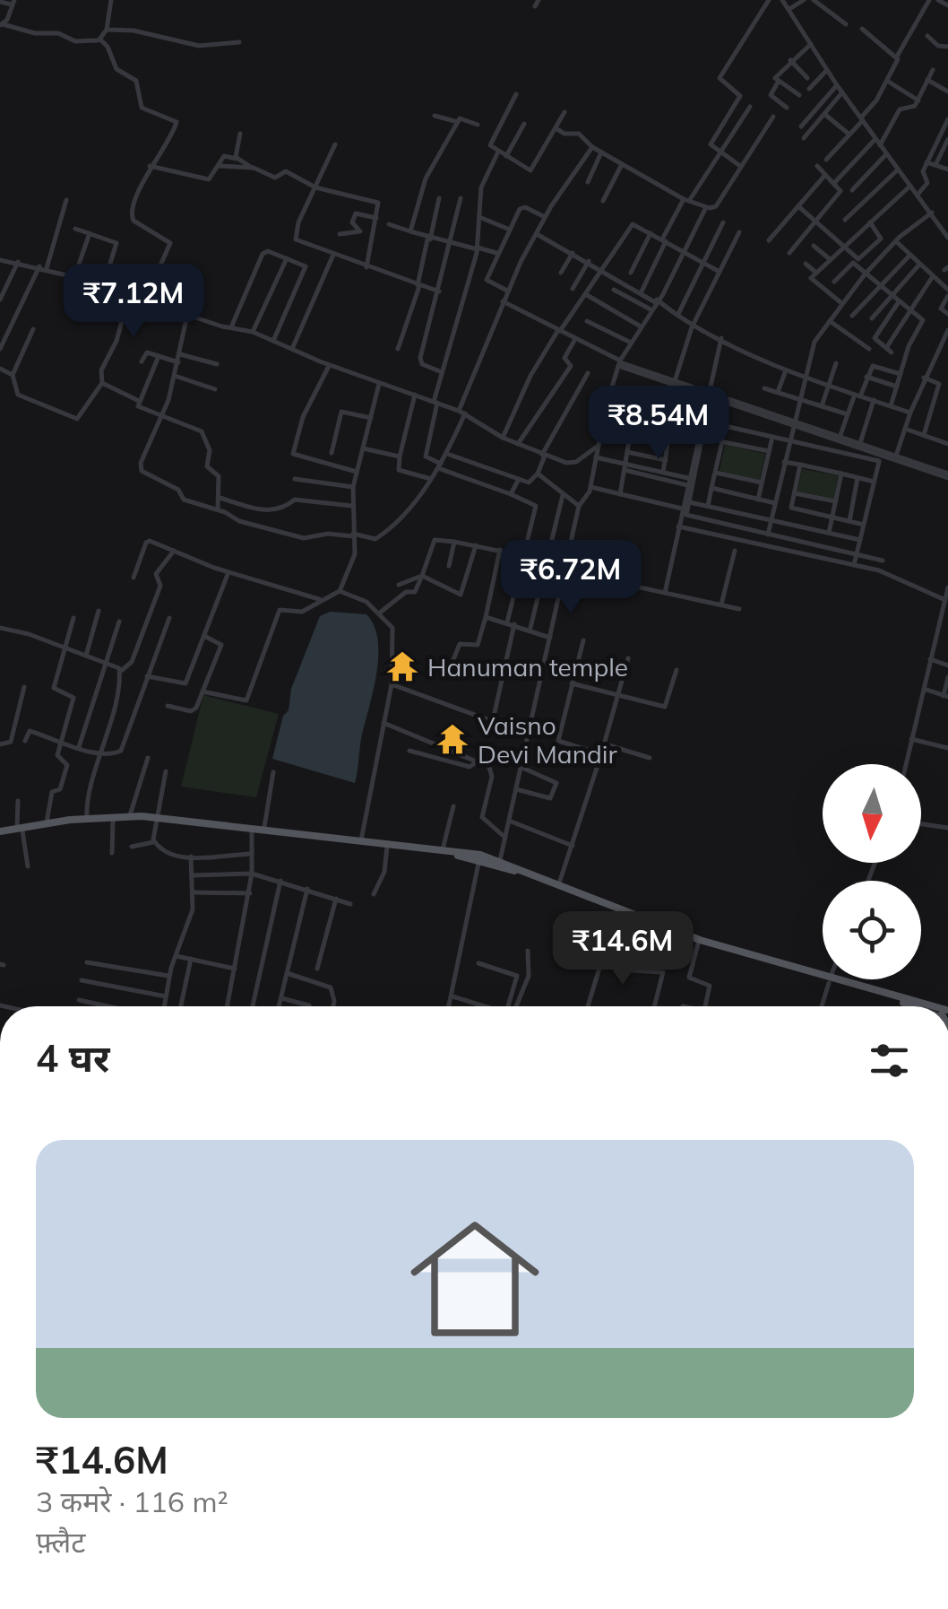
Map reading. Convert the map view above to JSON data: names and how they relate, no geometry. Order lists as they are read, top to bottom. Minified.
{"places":{"temple":["Hanuman temple","Vaisno Devi Mandir"]},"north":"bottom","page":{"price":["₹7.12M","₹8.54M","₹6.72M","₹14.6M"],"heading":"4 घर","list":[{"name":"₹14.6M","note":"3 कमरे · 116 m² · फ़्लैट"}]}}
